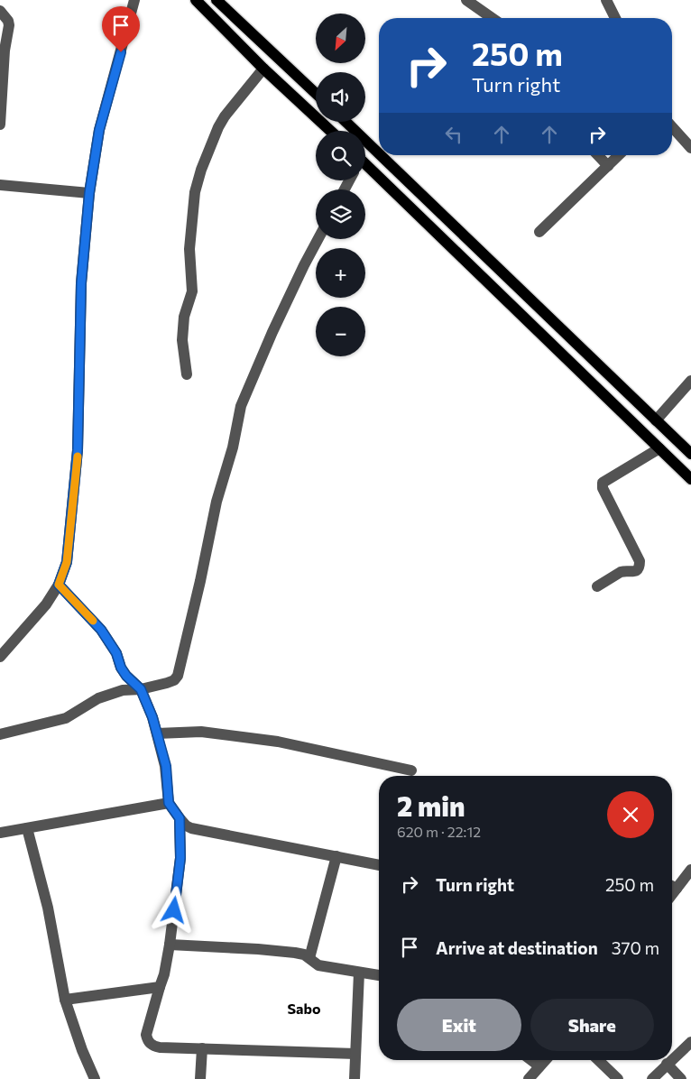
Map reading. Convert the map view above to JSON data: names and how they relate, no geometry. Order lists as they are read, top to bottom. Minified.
{"districts":["Sabo"],"north":"bottom left","page":{"map_buttons":["+","−"],"turn":["250 m","Turn right"],"heading":["2 min","620 m · 22:12"],"list":[{"name":"Turn right","value":"250 m"},{"name":"Arrive at destination","value":"370 m"}],"buttons":["Exit","Share"]}}
